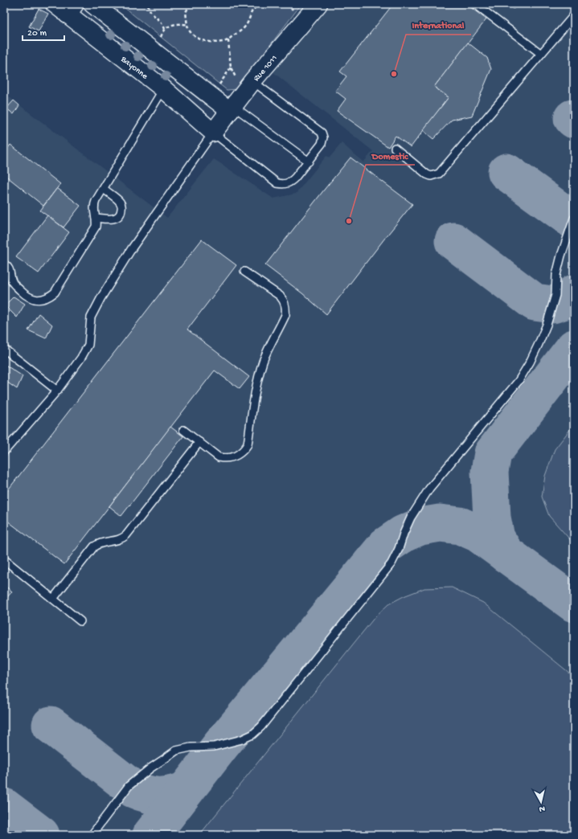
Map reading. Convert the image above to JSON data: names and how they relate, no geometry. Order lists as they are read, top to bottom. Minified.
{"streets":{"main road":["Bayonne","Rue 1011"]},"crossings":[["Bayonne","Rue 1011"]],"places":["International","Domestic"],"scale_bar":"20 m","north":"bottom"}
